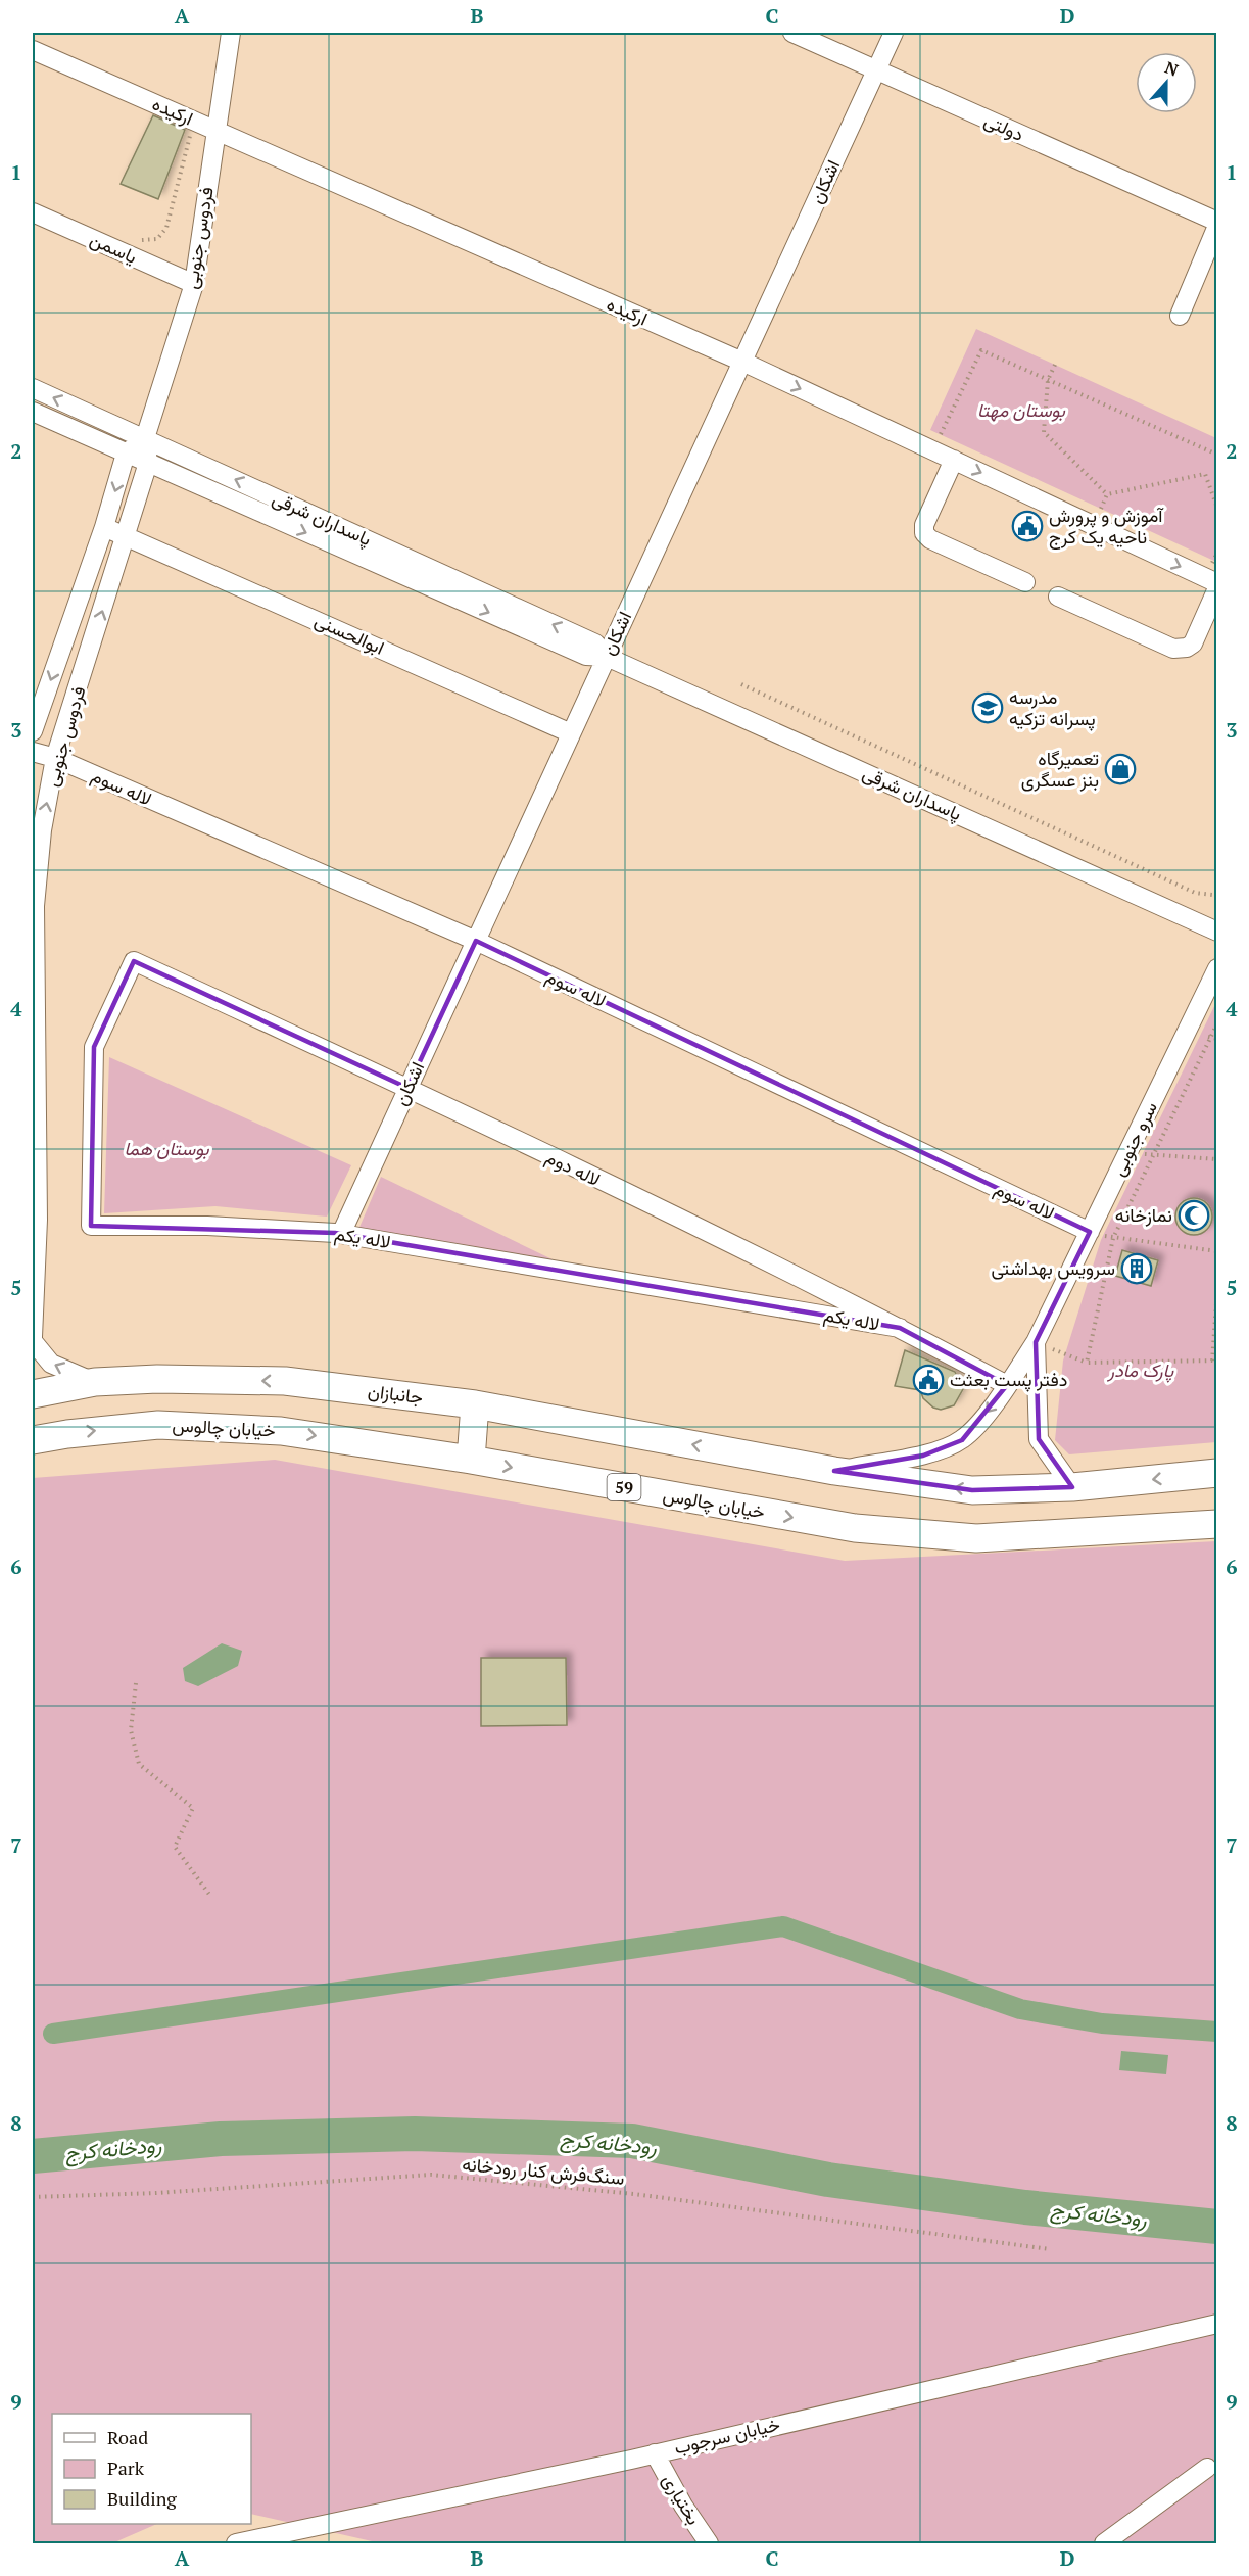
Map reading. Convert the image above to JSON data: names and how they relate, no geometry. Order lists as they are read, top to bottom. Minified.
{"streets":{"highway":["جانبازان","خیابان چالوس","59"],"street":["ارکیده","دولتی","اشکان","فردوس جنوبی","یاسمن","پاسداران شرقی","ابوالحسنی","لاله سوم","سرو جنوبی","لاله دوم","لاله یکم","خیابان سرجوب","بختیاری"],"path":["سنگ‌فرش کنار رودخانه"]},"crossings":[["ارکیده","اشکان"],["ارکیده","فردوس جنوبی"],["دولتی","اشکان"],["اشکان","پاسداران شرقی"],["اشکان","ابوالحسنی"],["اشکان","لاله سوم"],["اشکان","لاله دوم"],["اشکان","لاله یکم"],["فردوس جنوبی","یاسمن"],["فردوس جنوبی","پاسداران شرقی"],["فردوس جنوبی","ابوالحسنی"],["فردوس جنوبی","لاله سوم"],["فردوس جنوبی","جانبازان"],["لاله سوم","سرو جنوبی"],["سرو جنوبی","لاله دوم"],["سرو جنوبی","جانبازان"],["لاله دوم","لاله یکم"],["خیابان سرجوب","بختیاری"]],"one_way":["ارکیده","جانبازان"],"water":["رودخانه کرج"],"parks":["بوستان مهتا","بوستان هما","پارک مادر"],"places":{"public building":["آموزش و پرورش ناحیه یک کرج","دفتر پست بعثت"],"school or university":["مدرسه پسرانه تزکیه"],"shop":["تعمیرگاه بنز عسگری"],"mosque":["نمازخانه"],"building":["سرویس بهداشتی"]},"legend":["Road","Park","Building"],"north":"top","grid":{"columns":["A","B","C","D"],"rows":["1","2","3","4","5","6","7","8","9"]}}
